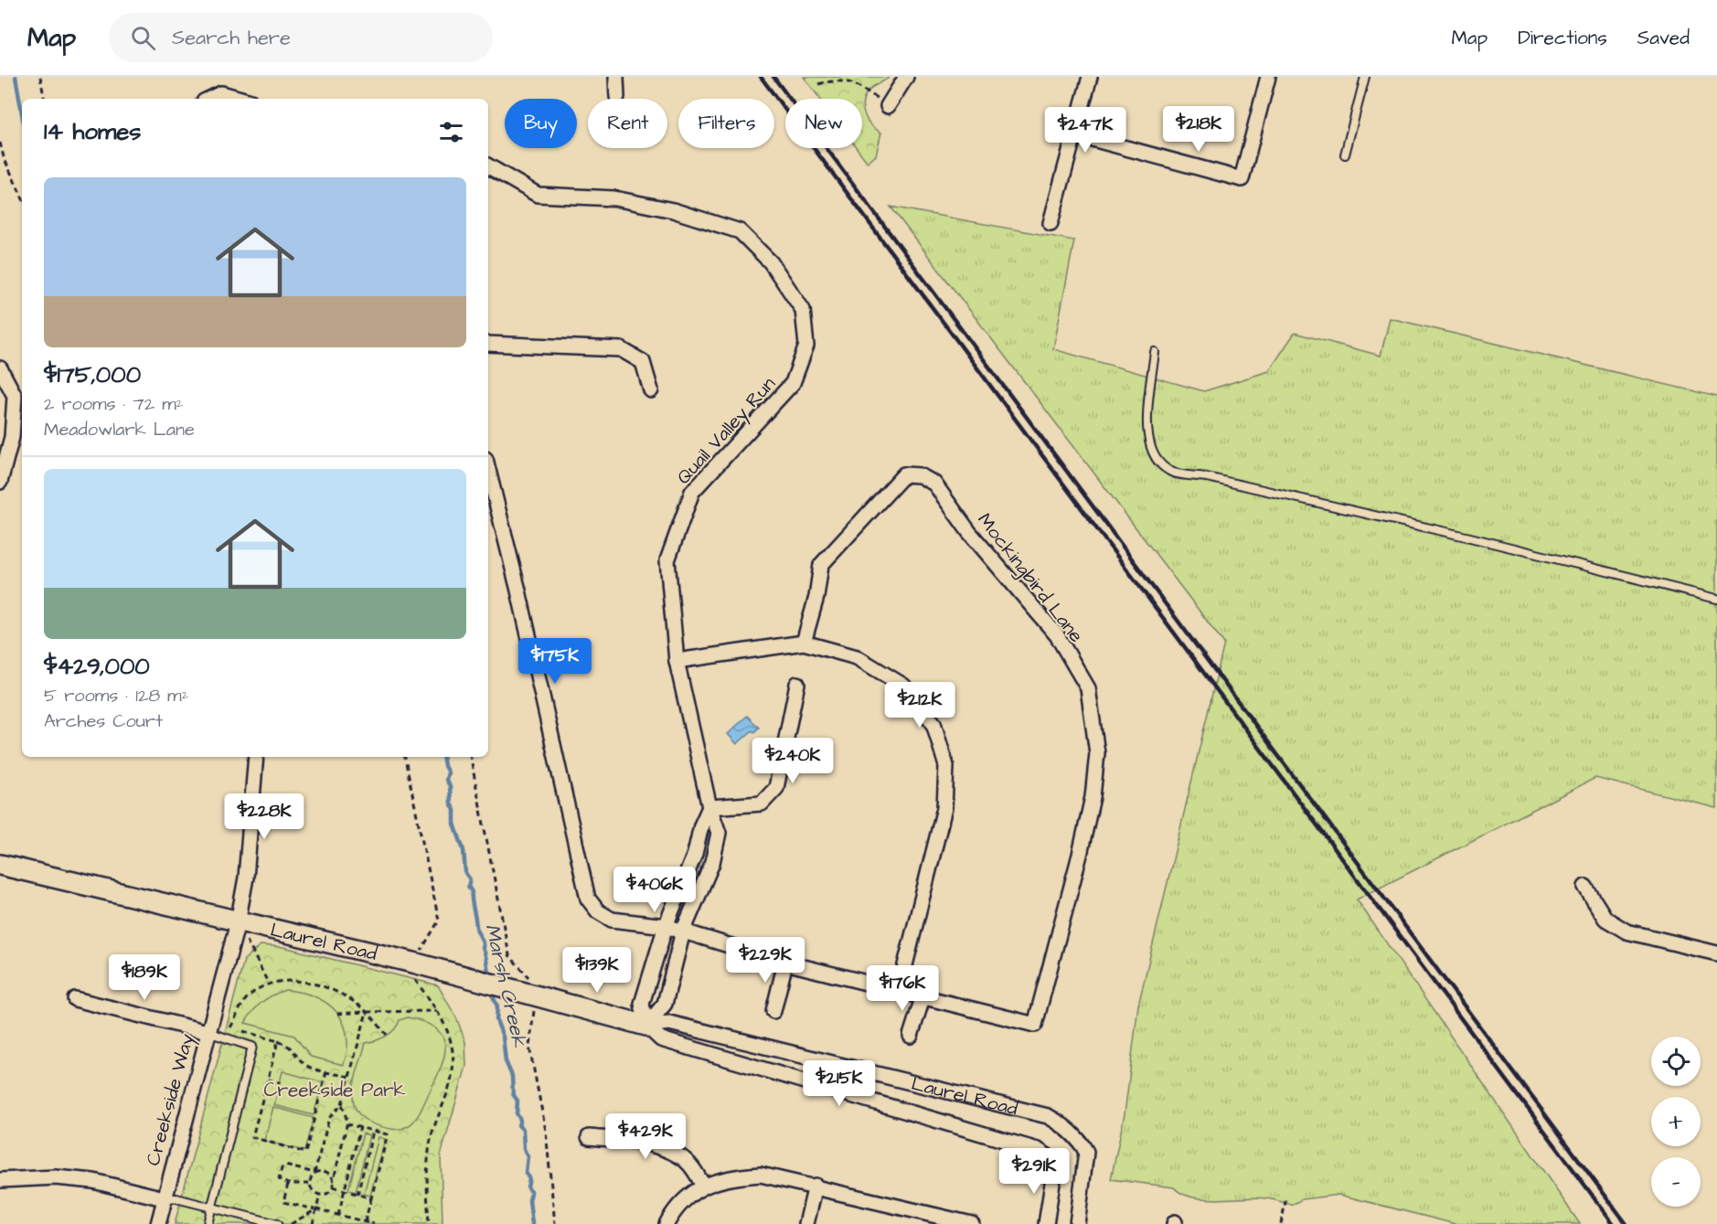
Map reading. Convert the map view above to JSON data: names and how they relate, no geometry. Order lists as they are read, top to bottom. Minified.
{"streets":{"street":["Quail Valley Run","Mockingbird Lane","Laurel Road","Creekside Way"]},"crossings":[["Quail Valley Run","Laurel Road"],["Laurel Road","Creekside Way"]],"water":["Marsh Creek"],"parks":["Creekside Park"],"page":{"header":"Map","search":"Search here","nav":["Map","Directions","Saved"],"chip":["Buy","Rent","Filters","New"],"heading":"14 homes","price":["$218K","$247K","$175K","$212K","$240K","$228K","$406K","$229K","$139K","$189K","$176K","$215K","$429K","$291K"],"list":[{"name":"$175,000","note":"2 rooms · 72 m² · Meadowlark Lane"},{"name":"$429,000","note":"5 rooms · 128 m² · Arches Court"}],"map_buttons":["+","−"]}}
